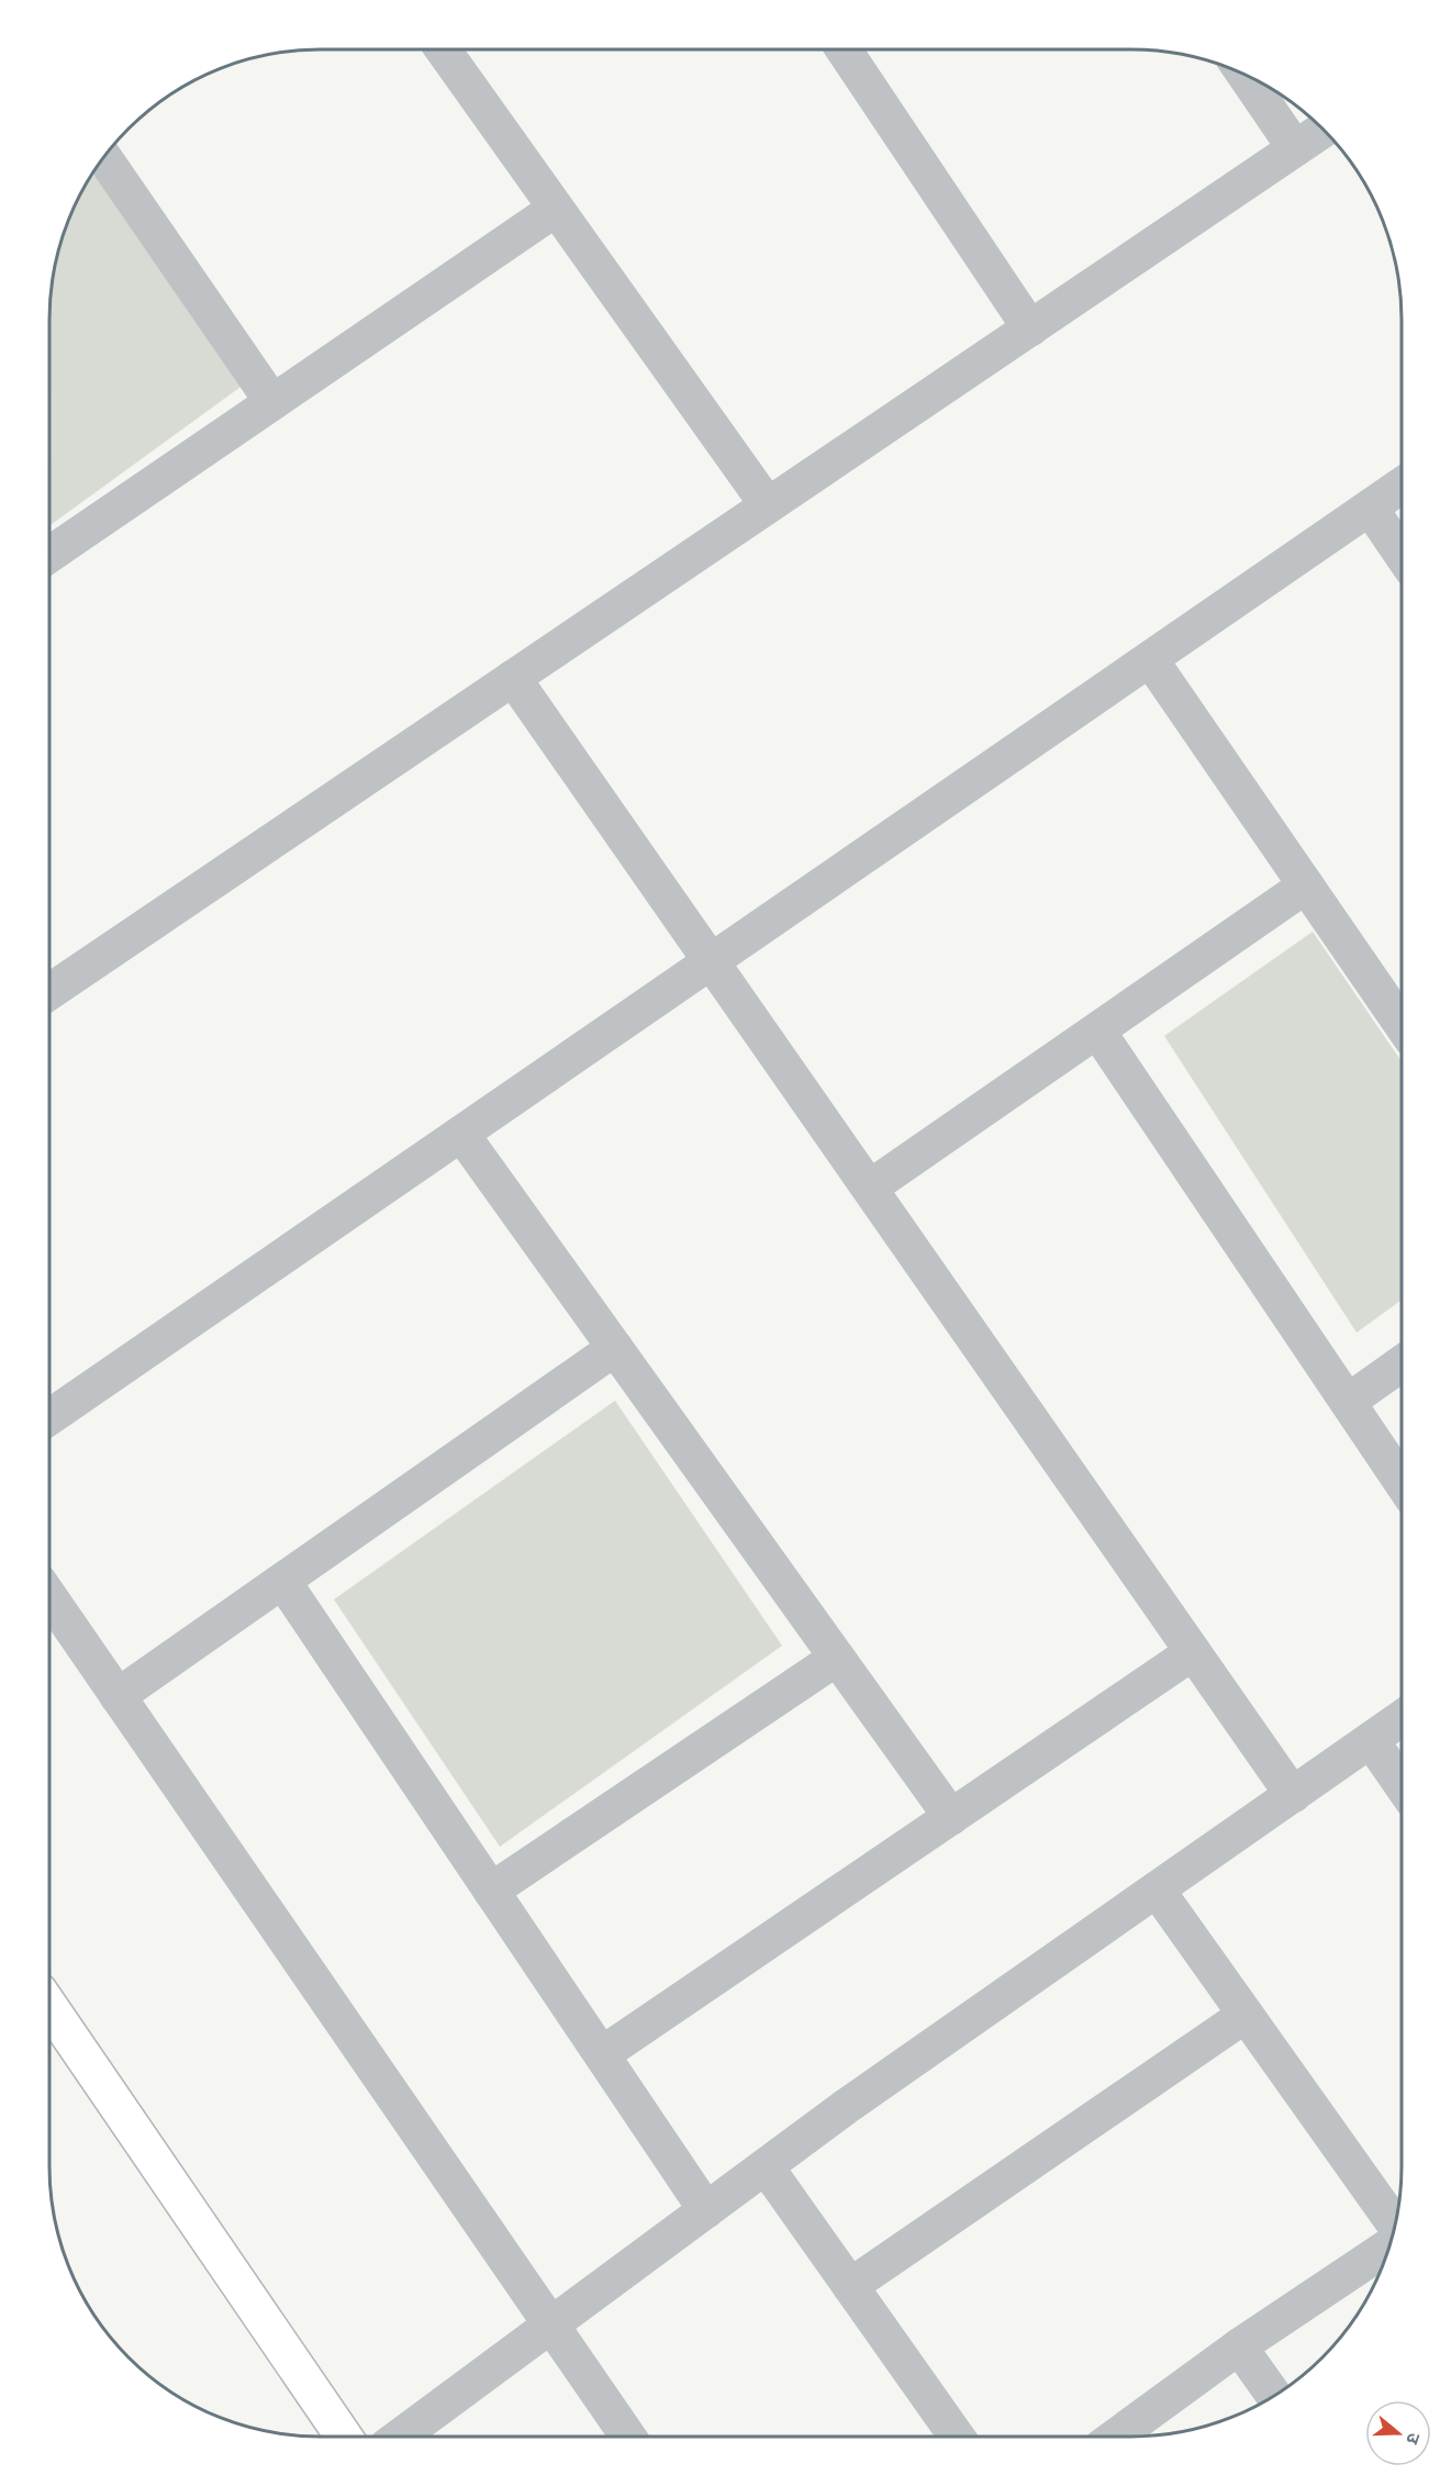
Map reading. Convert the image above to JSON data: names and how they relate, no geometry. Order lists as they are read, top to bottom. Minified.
{"north":"right"}
